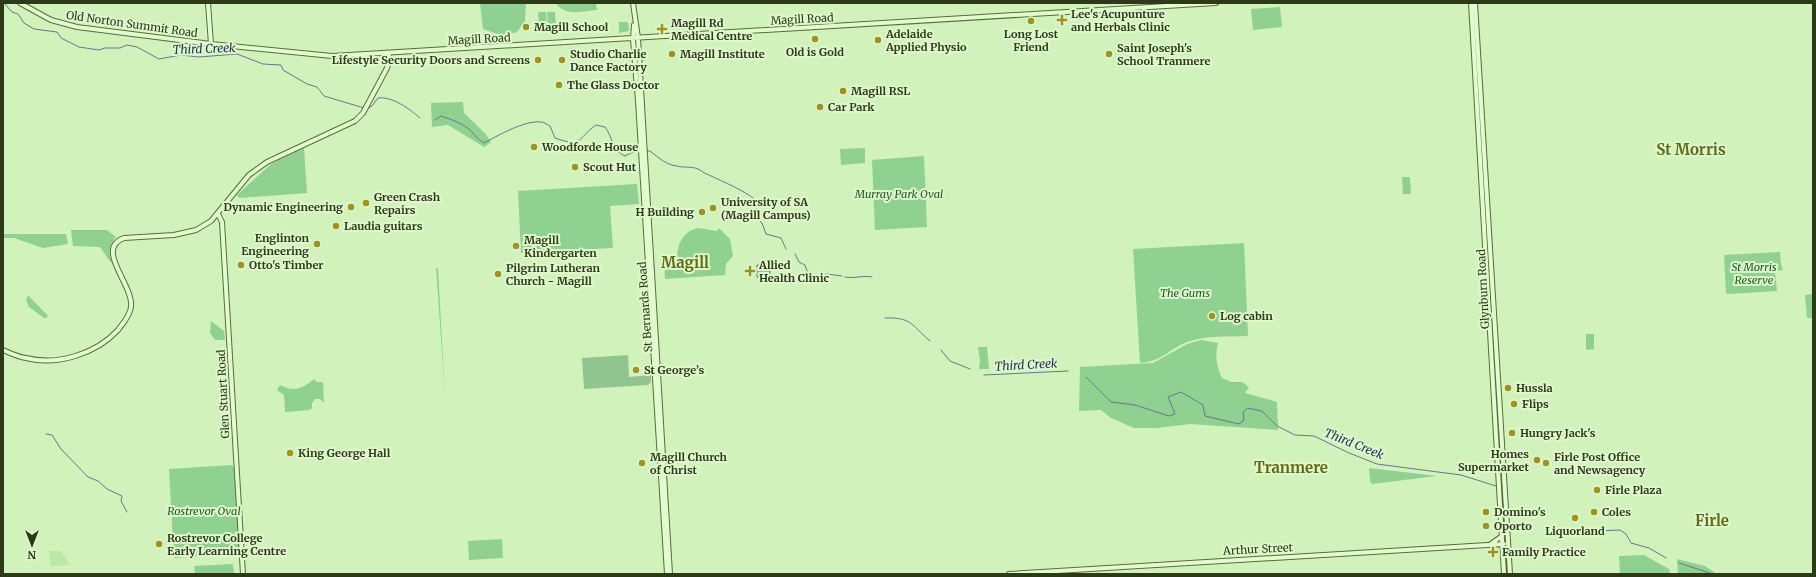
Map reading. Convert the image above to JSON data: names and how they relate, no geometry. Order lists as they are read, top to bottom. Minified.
{"streets":{"main road":["Magill Road","Old Norton Summit Road","Glynburn Road","St Bernards Road","Glen Stuart Road","Arthur Street"]},"crossings":[["Magill Road","Old Norton Summit Road"],["Magill Road","St Bernards Road"],["Glynburn Road","Arthur Street"]],"districts":["St Morris","Magill","Tranmere","Firle"],"water":["Third Creek"],"parks":["Murray Park Oval","St Morris Reserve","The Gums","Rostrevor Oval"],"places":{"health":["Lee's Acupunture and Herbals Clinic","Magill Rd Medical Centre","Allied Health Clinic","Family Practice"],"other":["Long Lost Friend","Magill School","Old is Gold","Adelaide Applied Physio","Magill Institute","Saint Joseph's School Tranmere","Lifestyle Security Doors and Screens","Studio Charlie Dance Factory","The Glass Doctor","Magill RSL","Car Park","Woodforde House","Scout Hut","Green Crash Repairs","Dynamic Engineering","University of SA (Magill Campus)","H Building","Laudia guitars","Englinton Engineering","Magill Kindergarten","Otto's Timber","Pilgrim Lutheran Church - Magill","Log cabin","St George’s","Hussla","Flips","Hungry Jack's","King George Hall","Homes Supermarket","Magill Church of Christ","Firle Post Office and Newsagency","Firle Plaza","Domino's","Coles","Liquorland","Oporto","Rostrevor College Early Learning Centre"]},"north":"bottom"}
